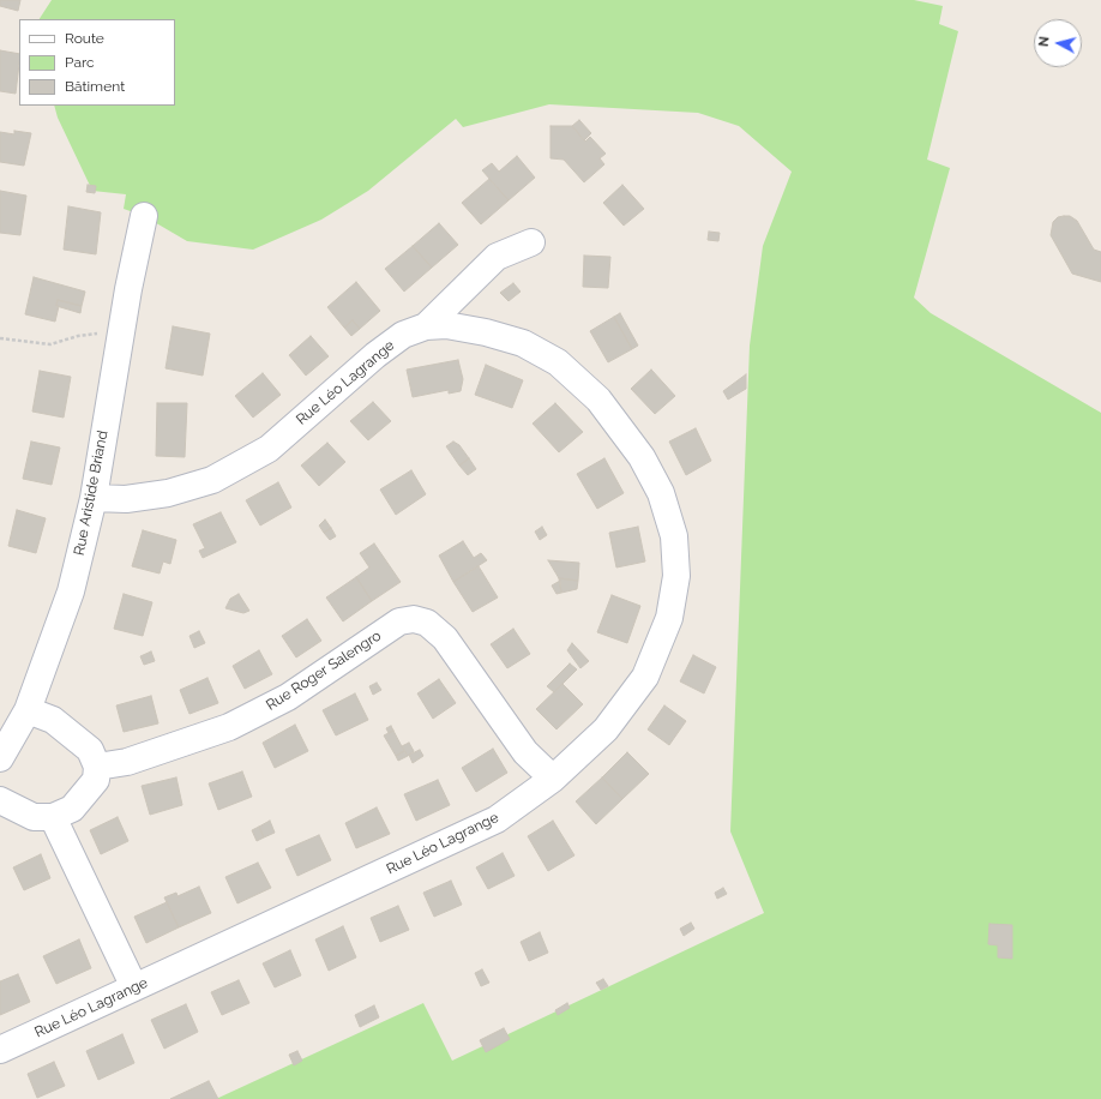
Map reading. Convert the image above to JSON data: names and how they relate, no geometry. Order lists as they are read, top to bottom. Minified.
{"streets":{"street":["Rue Léo Lagrange","Rue Aristide Briand","Rue Roger Salengro"]},"crossings":[["Rue Léo Lagrange","Rue Aristide Briand"],["Rue Léo Lagrange","Rue Roger Salengro"]],"legend":["Route","Parc","Bâtiment"],"north":"left"}
